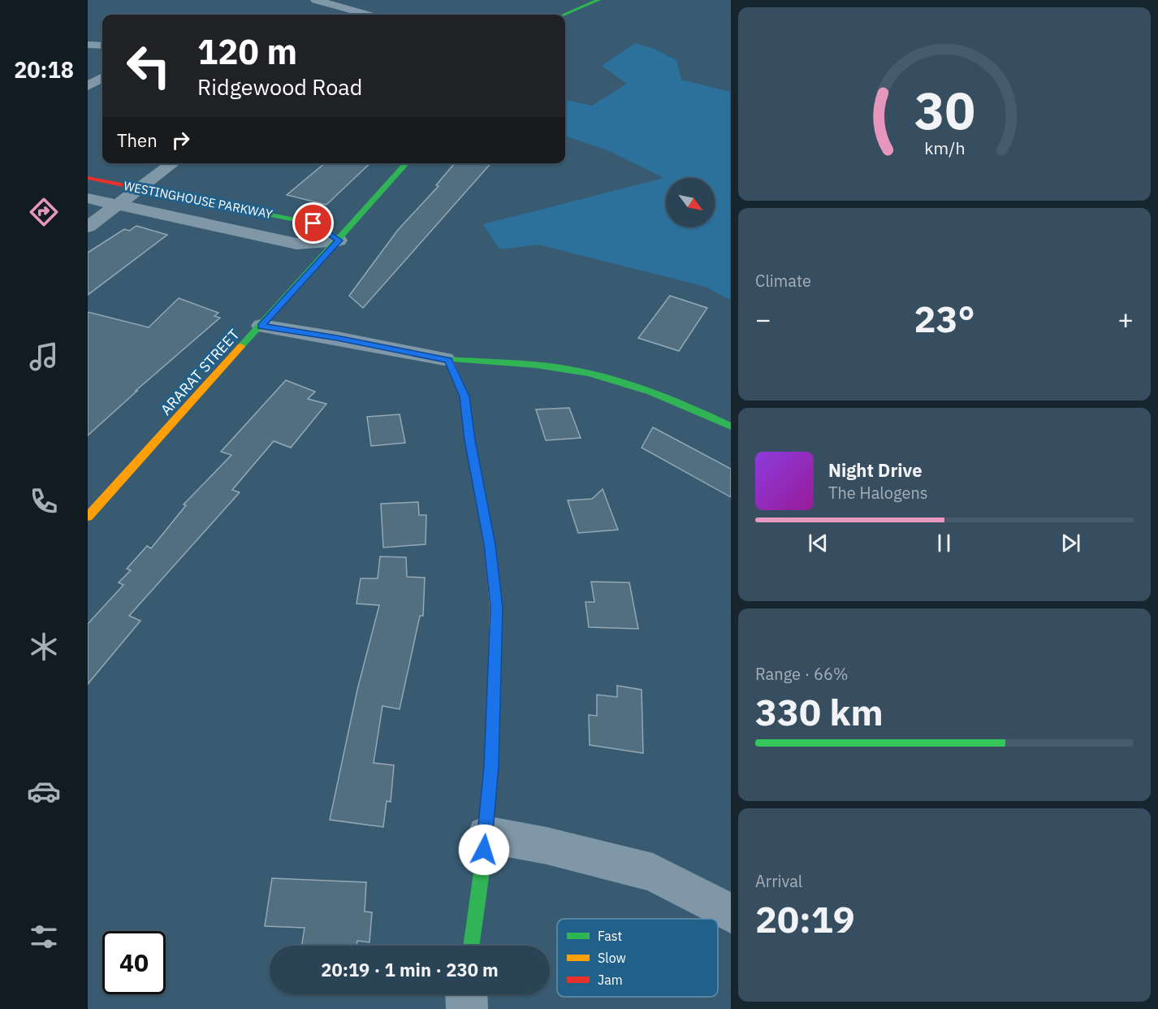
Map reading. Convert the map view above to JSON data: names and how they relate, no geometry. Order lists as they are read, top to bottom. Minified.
{"streets":{"street":["WESTINGHOUSE PARKWAY","ARARAT STREET"]},"crossings":[["WESTINGHOUSE PARKWAY","ARARAT STREET"]],"legend":["Fast","Slow","Jam"],"north":"bottom right","page":{"tabs":"20:18","turn":["120 m","Ridgewood Road"],"then":"Then","tile":["Climate",["Range · 66%","330 km"],["Arrival","20:19"]],"heat":["−","23°","+"],"song":["Night Drive","The Halogens"],"limit":"40","trip":"20:19 · 1 min · 230 m","gauge":["30","km/h"]}}
